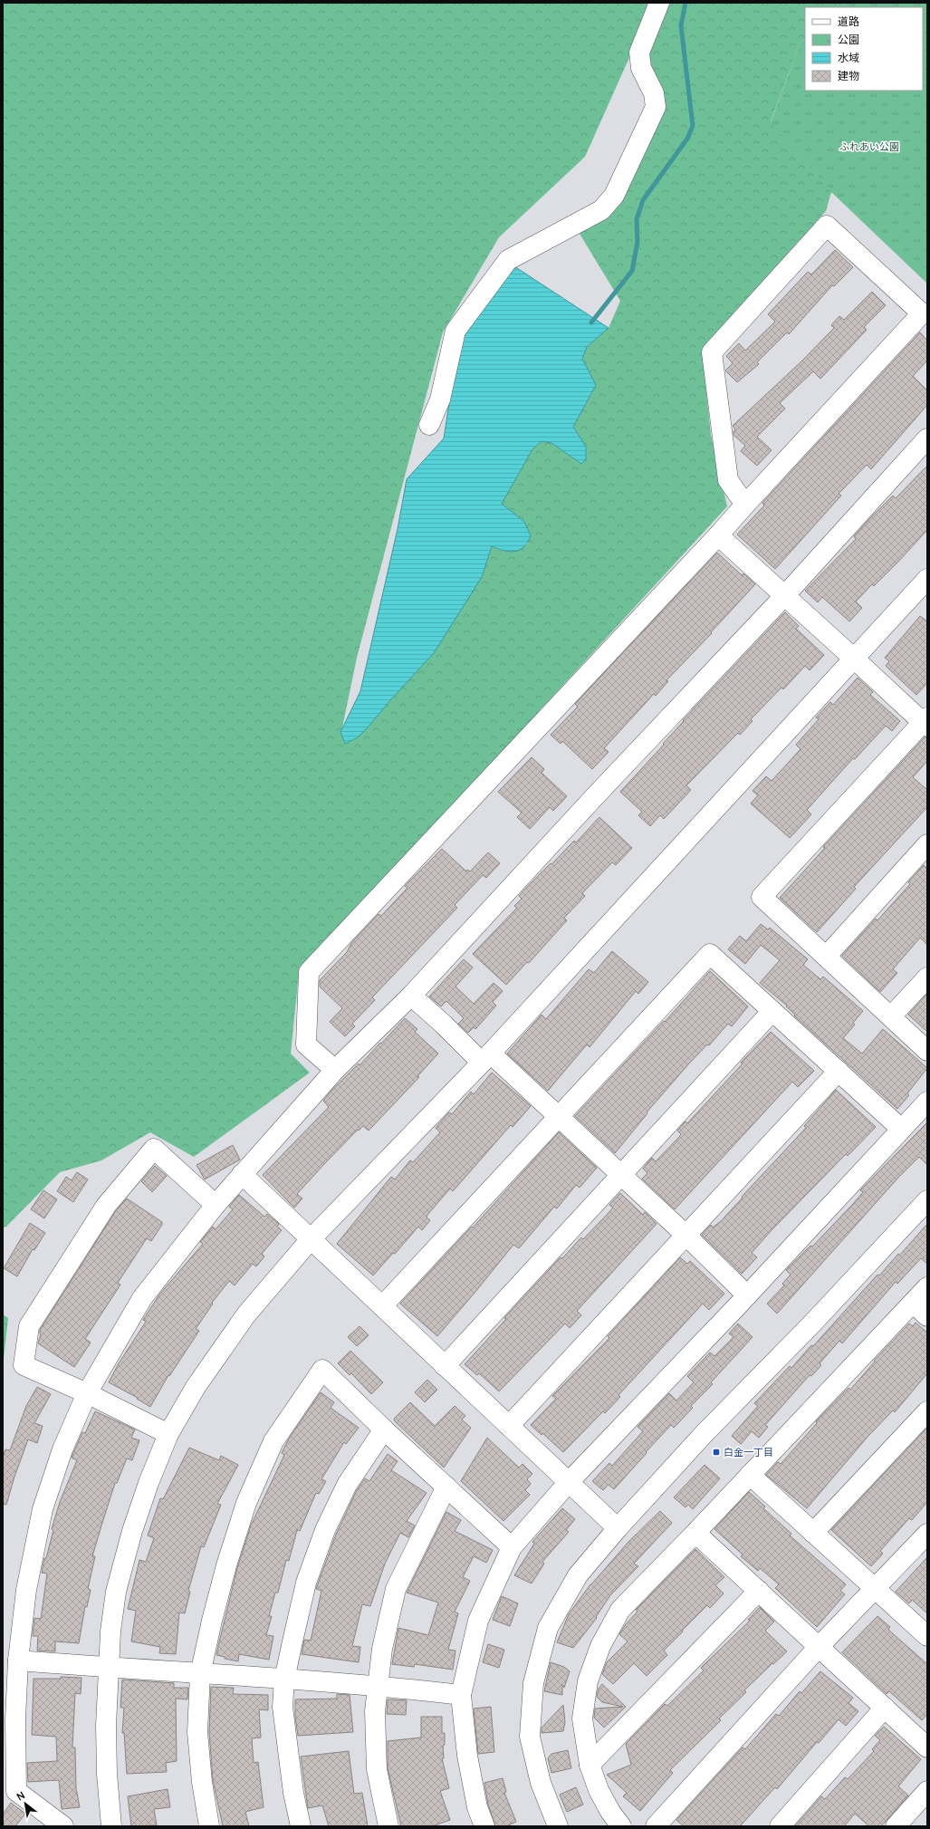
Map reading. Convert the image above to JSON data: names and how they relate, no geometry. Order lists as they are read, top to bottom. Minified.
{"parks":["ふれあい公園"],"places":{"transit":["白金一丁目"]},"legend":["道路","公園","水域","建物"],"north":"top left"}
